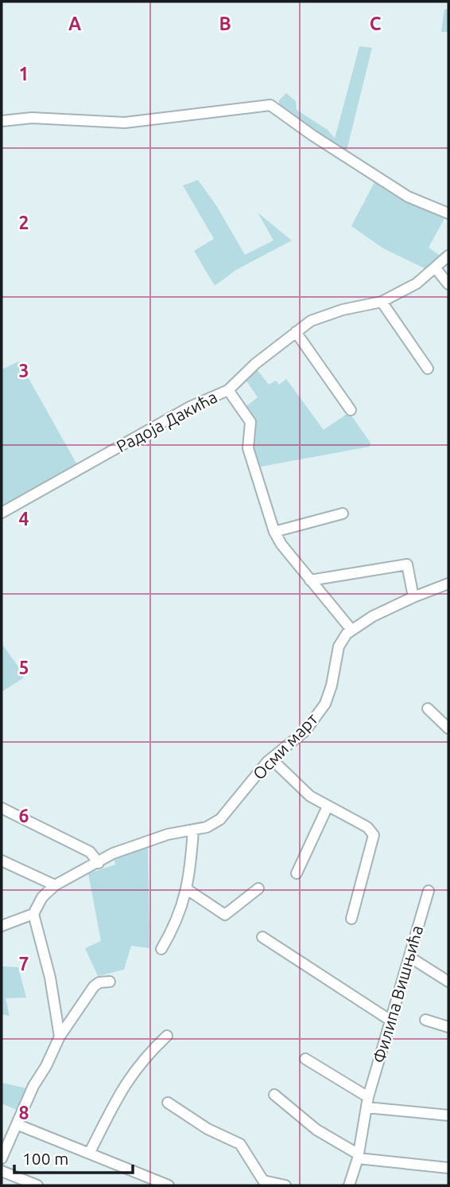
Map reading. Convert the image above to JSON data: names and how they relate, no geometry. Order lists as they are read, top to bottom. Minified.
{"streets":{"street":["Радоја Дакића","Осми март","Филипа Вишњића"]},"crossings":[["Радоја Дакића","Осми март"]],"scale_bar":"100 m","grid":{"columns":["A","B","C"],"rows":["1","2","3","4","5","6","7","8"]}}
